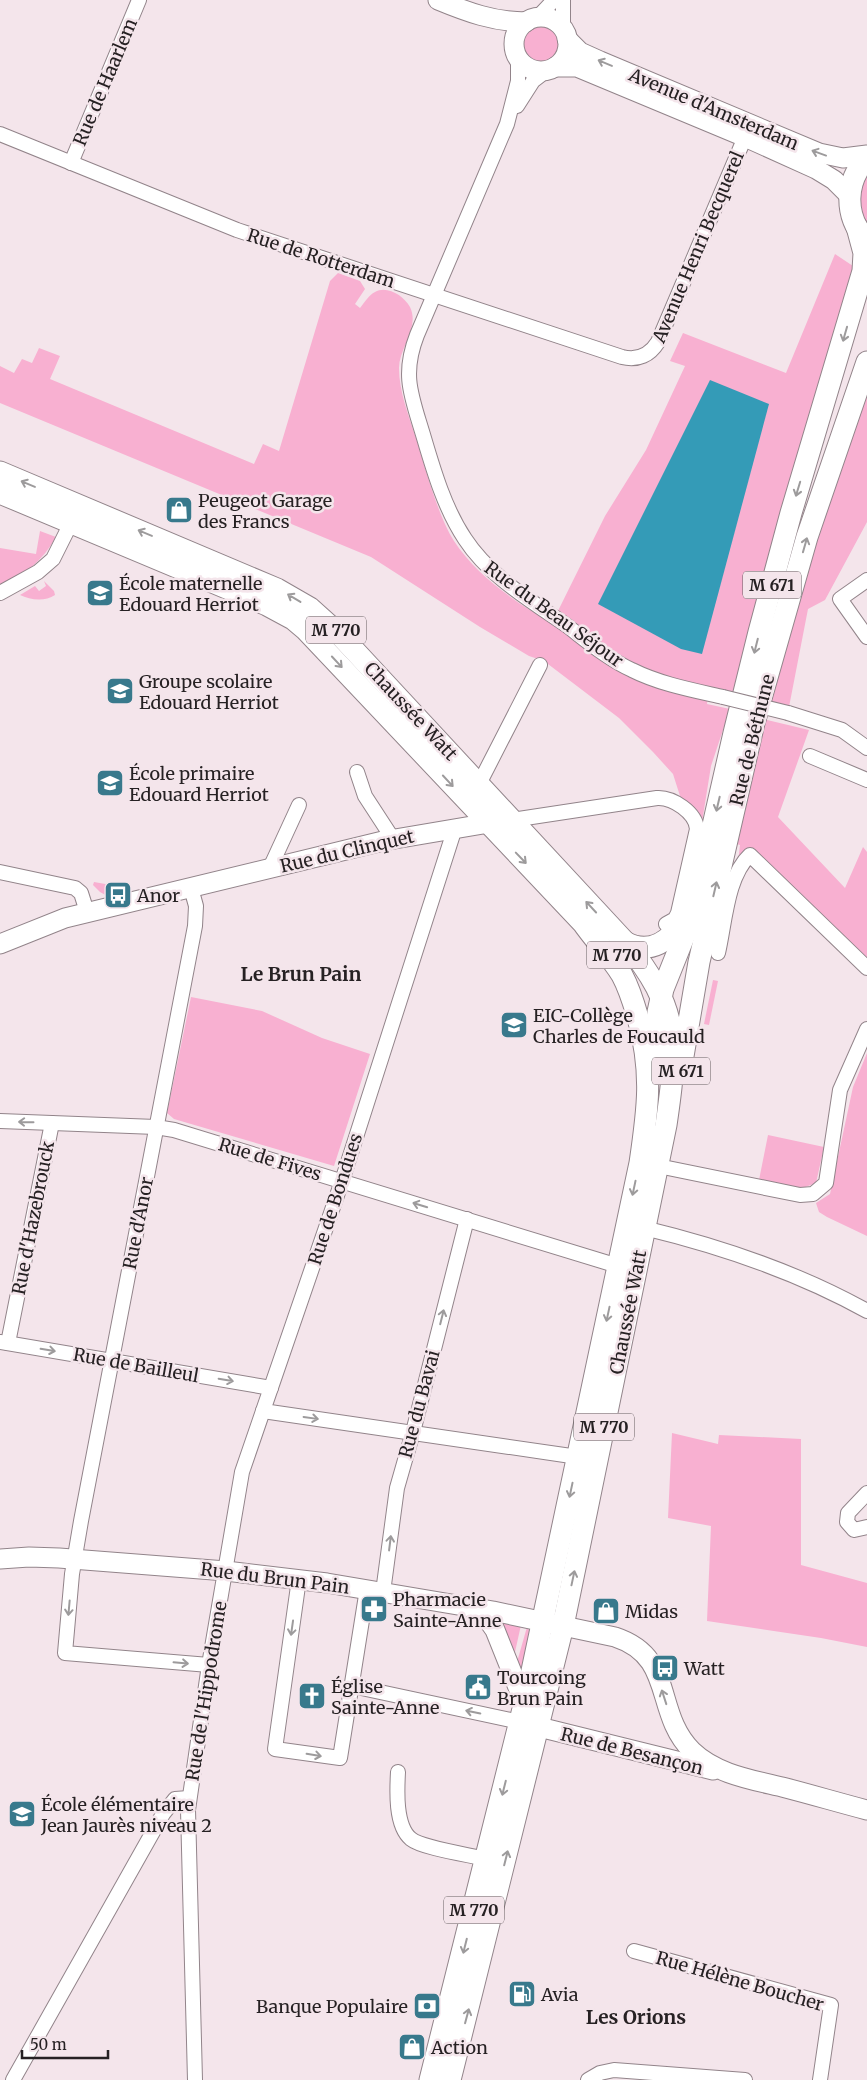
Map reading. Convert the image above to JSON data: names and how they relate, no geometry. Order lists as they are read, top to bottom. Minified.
{"streets":{"main road":["M 671","M 770","Chaussée Watt","Rue de Béthune"],"street":["Rue de Haarlem","Avenue d'Amsterdam","Avenue Henri Becquerel","Rue de Rotterdam","Rue du Beau Séjour","Rue du Clinquet","Rue de Fives","Rue de Bondues","Rue d'Hazebrouck","Rue d'Anor","Rue de Bailleul","Rue du Bavai","Rue du Brun Pain","Rue de l'Hippodrome","Rue de Besançon","Rue Hélène Boucher"]},"crossings":[["Rue de Haarlem","Rue de Rotterdam"],["Avenue d'Amsterdam","Avenue Henri Becquerel"],["Avenue d'Amsterdam","Rue de Béthune"],["Avenue Henri Becquerel","Rue de Rotterdam"],["Rue de Rotterdam","Rue du Beau Séjour"],["M 770","Chaussée Watt"],["M 770","Rue de Béthune"],["M 770","Rue du Brun Pain"],["M 770","Rue de Besançon"],["Chaussée Watt","Rue de Béthune"],["Chaussée Watt","Rue du Clinquet"],["Chaussée Watt","Rue de Fives"],["Chaussée Watt","Rue du Brun Pain"],["Rue du Clinquet","Rue de Bondues"],["Rue du Clinquet","Rue d'Anor"],["Rue de Fives","Rue de Bondues"],["Rue de Fives","Rue d'Hazebrouck"],["Rue de Fives","Rue d'Anor"],["Rue de Fives","Rue du Bavai"],["Rue de Bondues","Rue de Bailleul"],["Rue de Bondues","Rue du Brun Pain"],["Rue de Bondues","Rue de l'Hippodrome"],["Rue d'Hazebrouck","Rue de Bailleul"],["Rue d'Anor","Rue de Bailleul"],["Rue d'Anor","Rue du Brun Pain"],["Rue d'Anor","Rue de l'Hippodrome"],["Rue du Bavai","Rue du Brun Pain"],["Rue du Bavai","Rue de Besançon"],["Rue du Brun Pain","Rue de l'Hippodrome"],["Rue du Brun Pain","Rue de Besançon"]],"one_way":["Rue de Bailleul","Rue de Besançon"],"districts":["Le Brun Pain","Les Orions"],"places":{"shop":["Peugeot Garage des Francs","Midas","Action"],"school or university":["École maternelle Edouard Herriot","Groupe scolaire Edouard Herriot","École primaire Edouard Herriot","EIC-Collège Charles de Foucauld","École élémentaire Jean Jaurès niveau 2"],"bus stop":["Anor","Watt"],"pharmacy":["Pharmacie Sainte-Anne"],"public building":["Tourcoing Brun Pain"],"church":["Église Sainte-Anne"],"fuel station":["Avia"],"bank":["Banque Populaire"]},"scale_bar":"50 m"}
